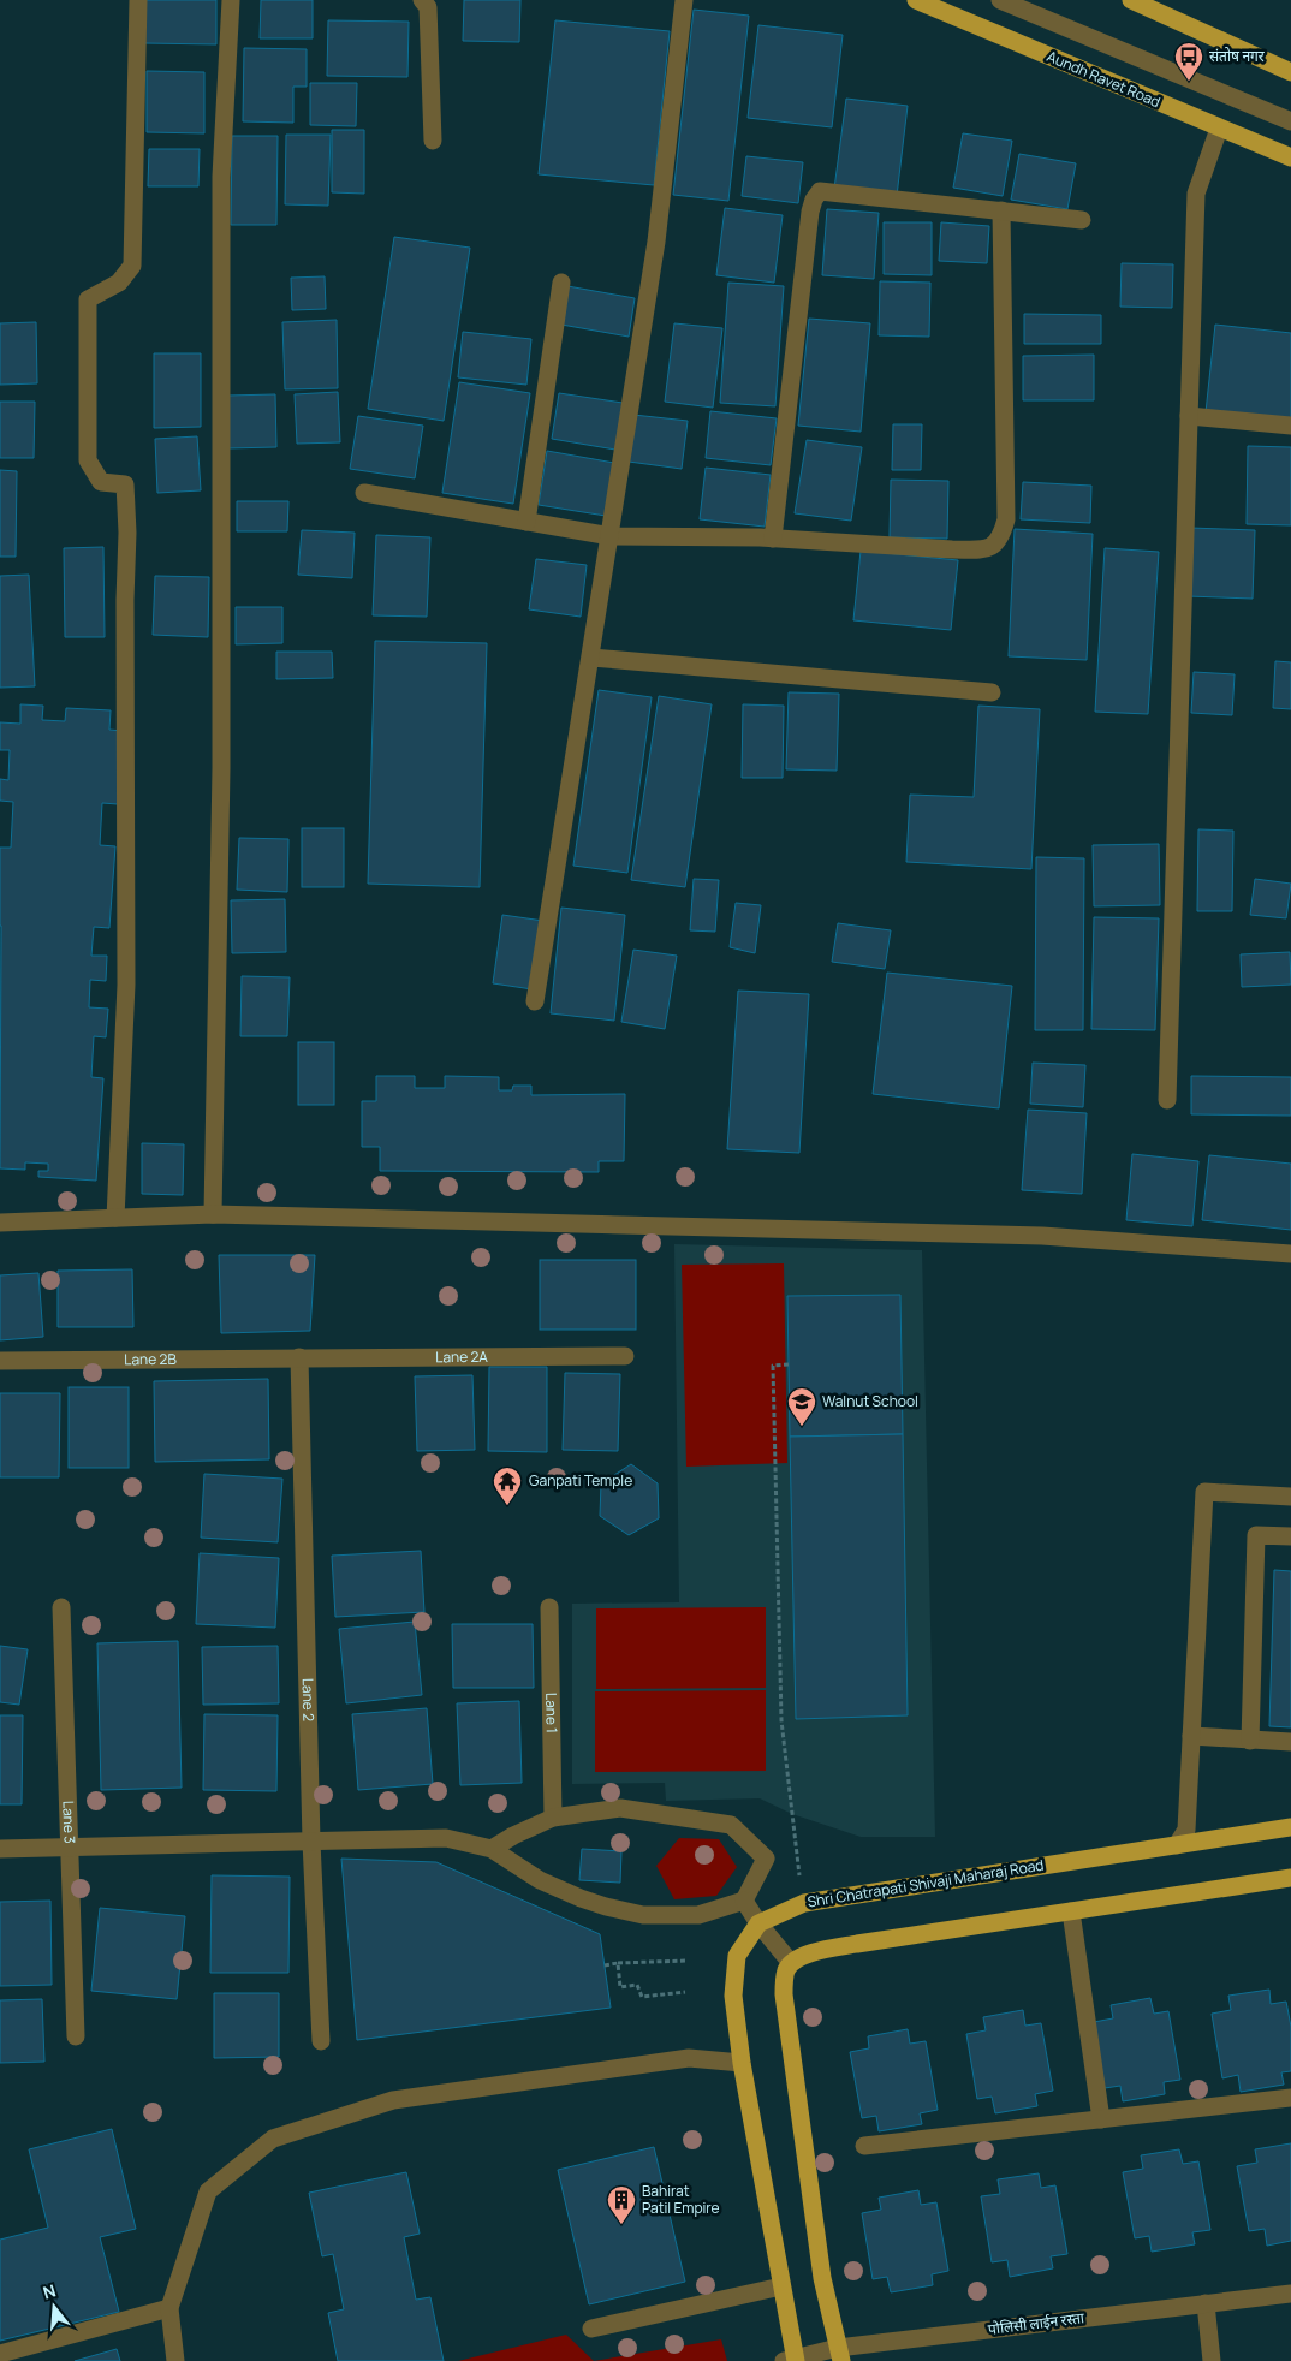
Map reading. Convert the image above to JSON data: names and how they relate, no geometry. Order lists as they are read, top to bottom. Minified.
{"streets":{"main road":["Aundh Ravet Road","Shri Chatrapati Shivaji Maharaj Road"],"street":["Lane 2A","Lane 2B","Lane 2","Lane 1","Lane 3","पोलिसी लाईन रस्ता"]},"crossings":[["Lane 2A","Lane 2B"],["Lane 2A","Lane 2"],["Lane 2B","Lane 2"]],"places":{"bus stop":["संतोष नगर"],"school or university":["Walnut School"],"temple":["Ganpati Temple"],"building":["Bahirat Patil Empire"]},"north":"top"}
